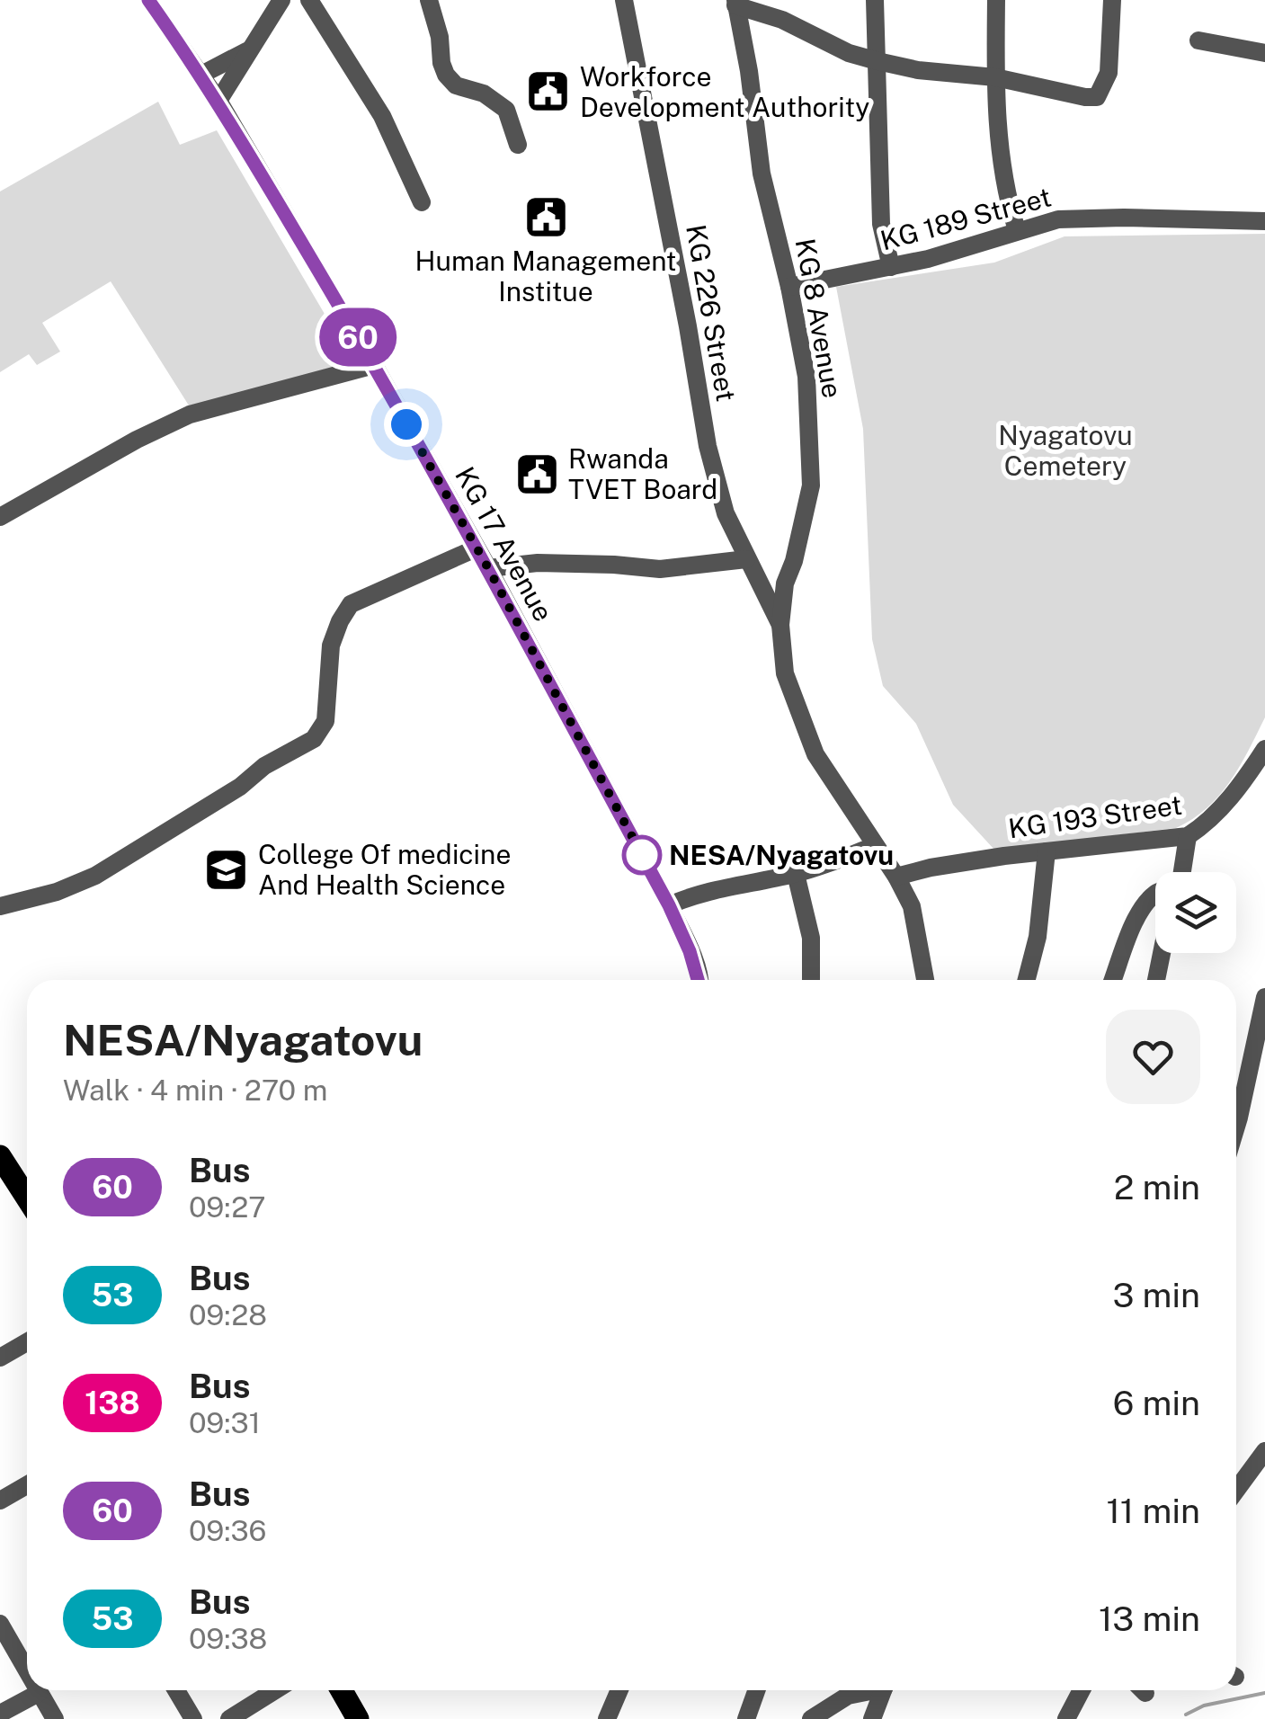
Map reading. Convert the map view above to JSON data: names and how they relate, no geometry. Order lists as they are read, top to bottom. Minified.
{"streets":{"street":["KG 189 Street","KG 226 Street","KG 8 Avenue","KG 17 Avenue","KG 193 Street"]},"crossings":[["KG 189 Street","KG 8 Avenue"],["KG 226 Street","KG 8 Avenue"],["KG 8 Avenue","KG 193 Street"]],"parks":["Nyagatovu Cemetery"],"places":{"public building":["Workforce Development Authority","Human Management Institue","Rwanda TVET Board"],"other":["NESA/Nyagatovu"],"school or university":["College Of medicine And Health Science"]},"lines":["bus line 60"],"page":{"on_map":"60","heading":["NESA/Nyagatovu","Walk · 4 min · 270 m"],"list":[{"mark":"60","name":"Bus","note":"09:27","value":"2 min"},{"mark":"53","name":"Bus","note":"09:28","value":"3 min"},{"mark":"138","name":"Bus","note":"09:31","value":"6 min"},{"mark":"60","name":"Bus","note":"09:36","value":"11 min"},{"mark":"53","name":"Bus","note":"09:38","value":"13 min"}]}}
